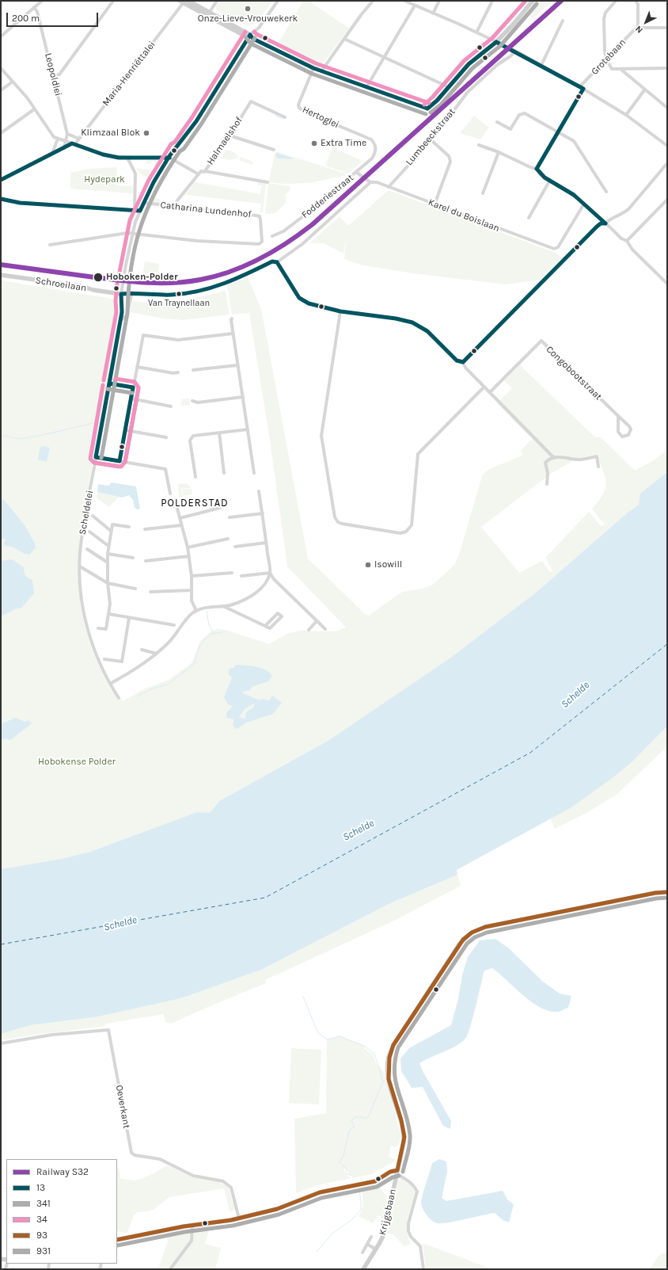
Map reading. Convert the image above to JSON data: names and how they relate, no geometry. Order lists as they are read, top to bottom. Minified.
{"streets":{"street":["Grotebaan","Maria-Henriëttalei","Leopoldlei","Hertoglei","Lumbeeckstraat","Halmaelshof","Fodderiestraat","Catharina Lundenhof","Karel du Boislaan","Schroeilaan","Congobootstraat","Scheldelei","Oeverkant","Krijgsbaan"]},"crossings":[["Hertoglei","Fodderiestraat"],["Lumbeeckstraat","Karel du Boislaan"],["Halmaelshof","Catharina Lundenhof"],["Catharina Lundenhof","Scheldelei"],["Schroeilaan","Scheldelei"]],"districts":["POLDERSTAD"],"water":["Schelde"],"parks":["Hydepark","Hobokense Polder"],"places":["Onze-Lieve-Vrouwekerk","Klimzaal Blok","Extra Time","Hoboken-Polder","Van Traynellaan","Isowill"],"lines":["rail line S32","transit line 34","transit line 341","transit line 13","transit line 93","transit line 931"],"legend":["Railway S32","13","341","34","93","931"],"scale_bar":"200 m","north":"bottom left"}
